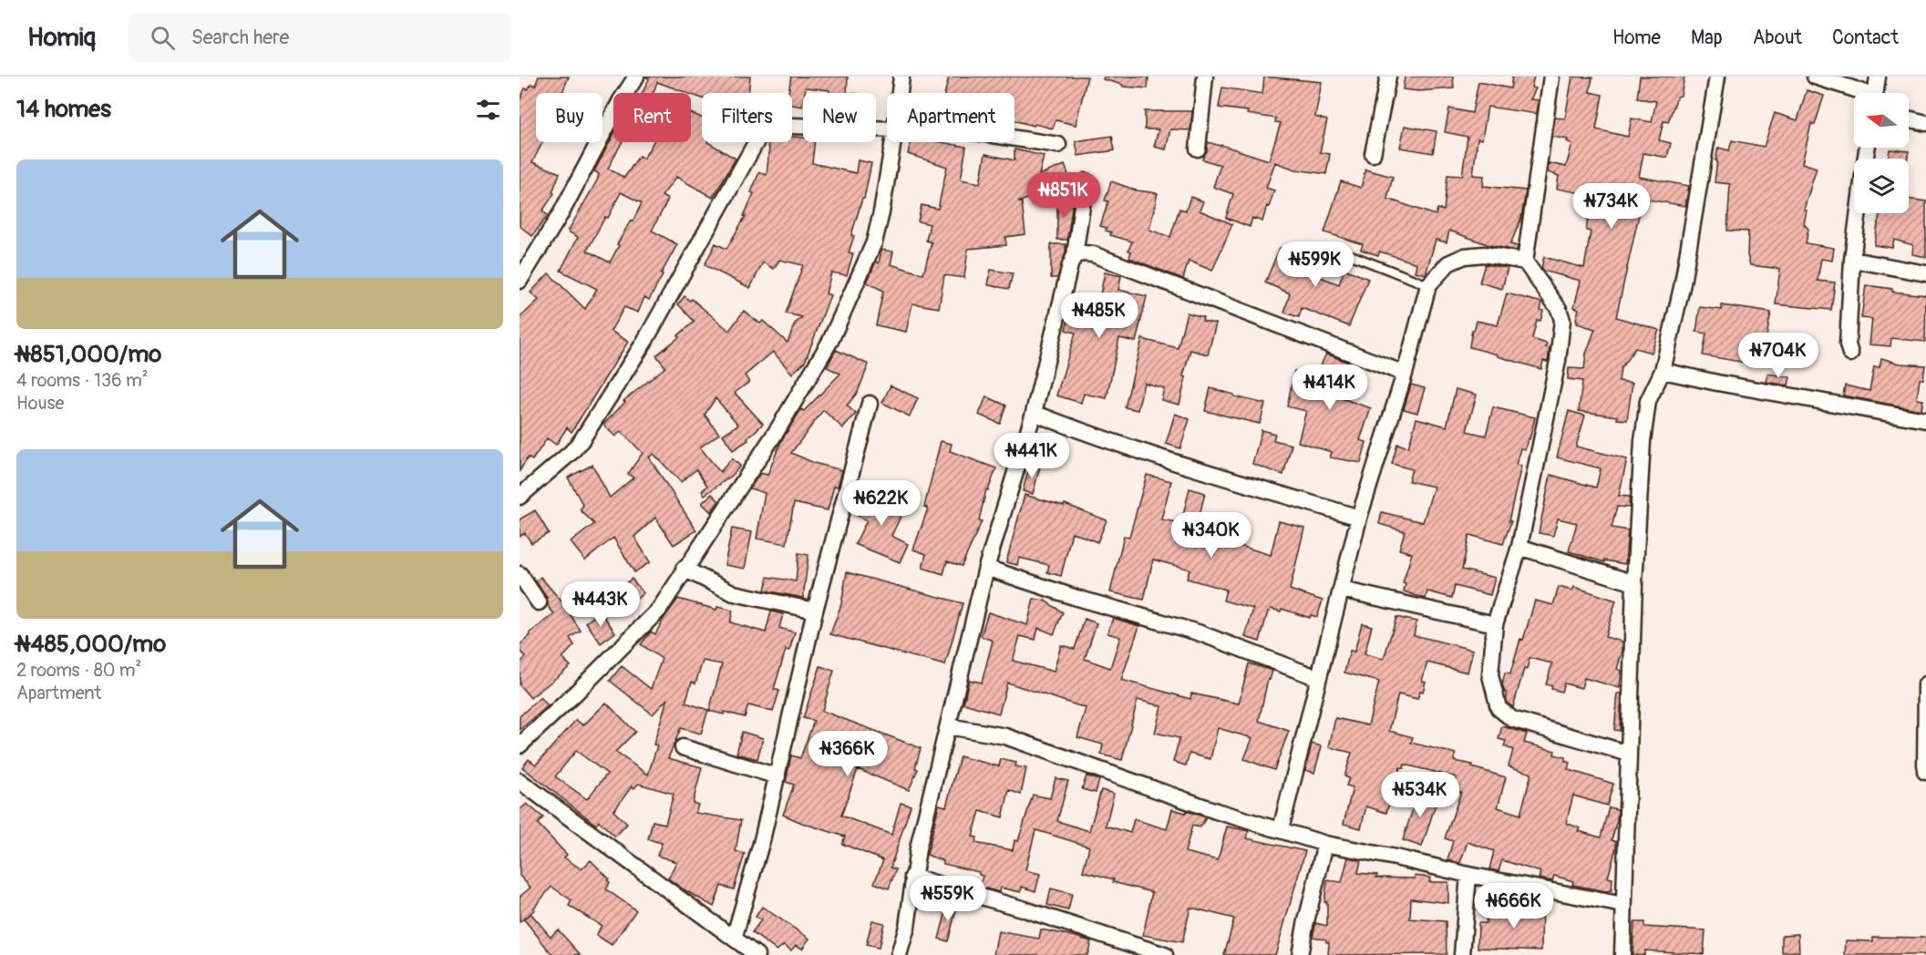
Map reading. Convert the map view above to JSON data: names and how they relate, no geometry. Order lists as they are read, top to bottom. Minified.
{"north":"left","page":{"header":"Homiq","search":"Search here","nav":["Home","Map","About","Contact"],"heading":"14 homes","chip":["Buy","Rent","Filters","New","Apartment"],"list":[{"name":"₦851,000/mo","note":"4 rooms · 136 m² · House"},{"name":"₦485,000/mo","note":"2 rooms · 80 m² · Apartment"}],"price":["₦851K","₦734K","₦599K","₦485K","₦704K","₦414K","₦441K","₦622K","₦340K","₦443K","₦366K","₦534K","₦559K","₦666K"]}}
